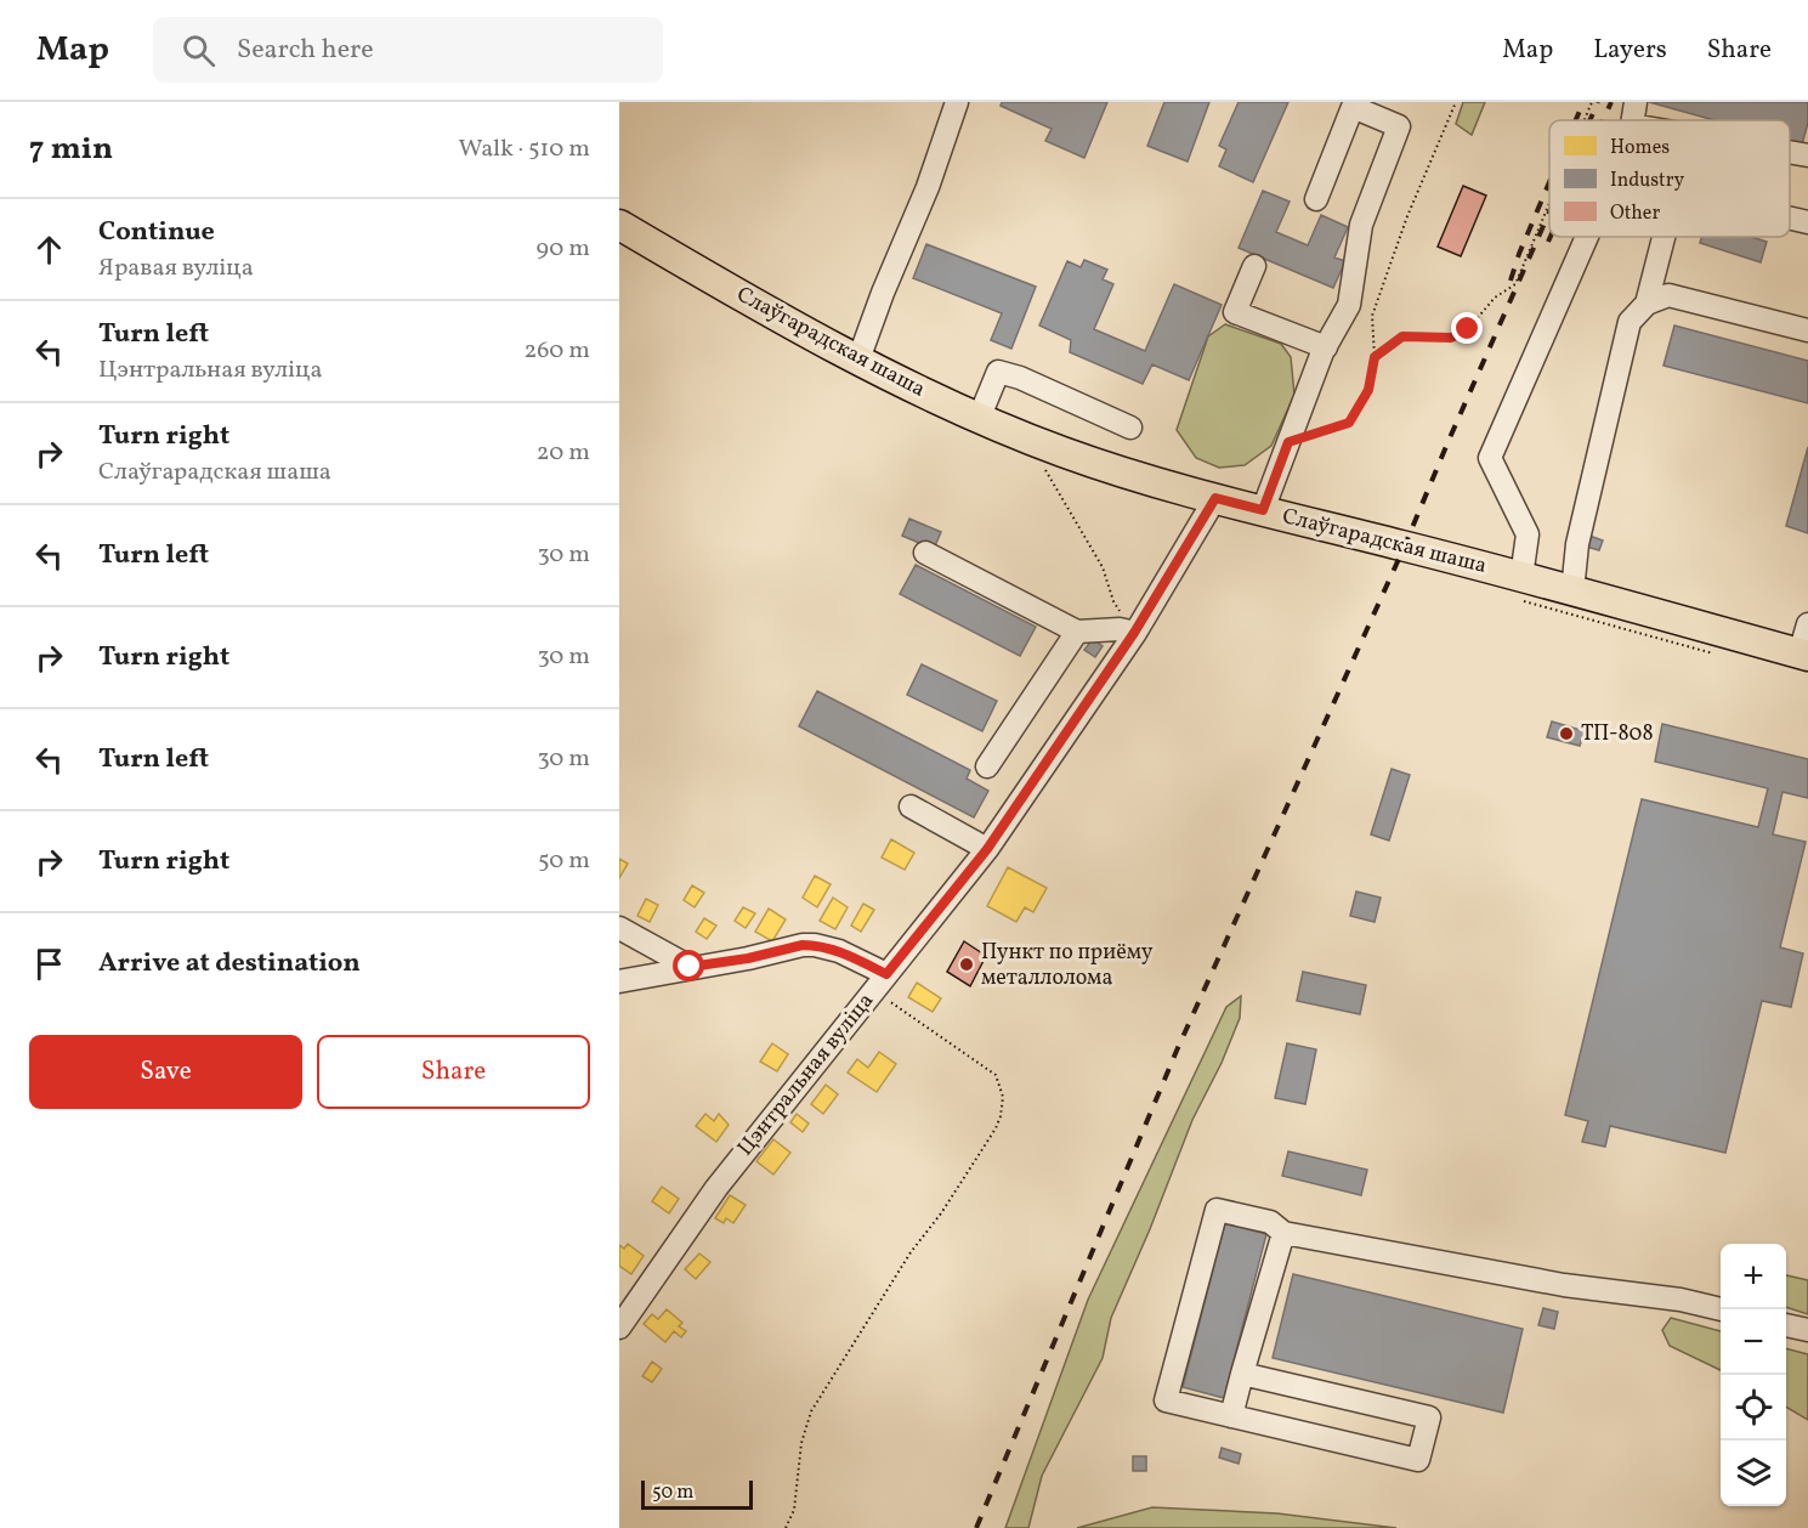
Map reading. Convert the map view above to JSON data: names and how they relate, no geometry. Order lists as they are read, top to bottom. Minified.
{"streets":{"main road":["Слаўгарадская шаша"],"street":["Цэнтральная вуліца"]},"crossings":[["Слаўгарадская шаша","Цэнтральная вуліца"]],"places":["ТП-808","Пункт по приёму металлолома"],"legend":["Homes","Industry","Other"],"scale_bar":"50 m","page":{"header":"Map","search":"Search here","nav":["Map","Layers","Share"],"heading":["7 min","Walk · 510 m"],"list":[["Continue","Яравая вуліца","90 m"],["Turn left","Цэнтральная вуліца","260 m"],["Turn right","Слаўгарадская шаша","20 m"],["Turn left","30 m"],["Turn right","30 m"],["Turn left","30 m"],["Turn right","50 m"],"Arrive at destination"],"buttons":["Save","Share"],"map_buttons":["+","−"],"scale":"50 m"}}
